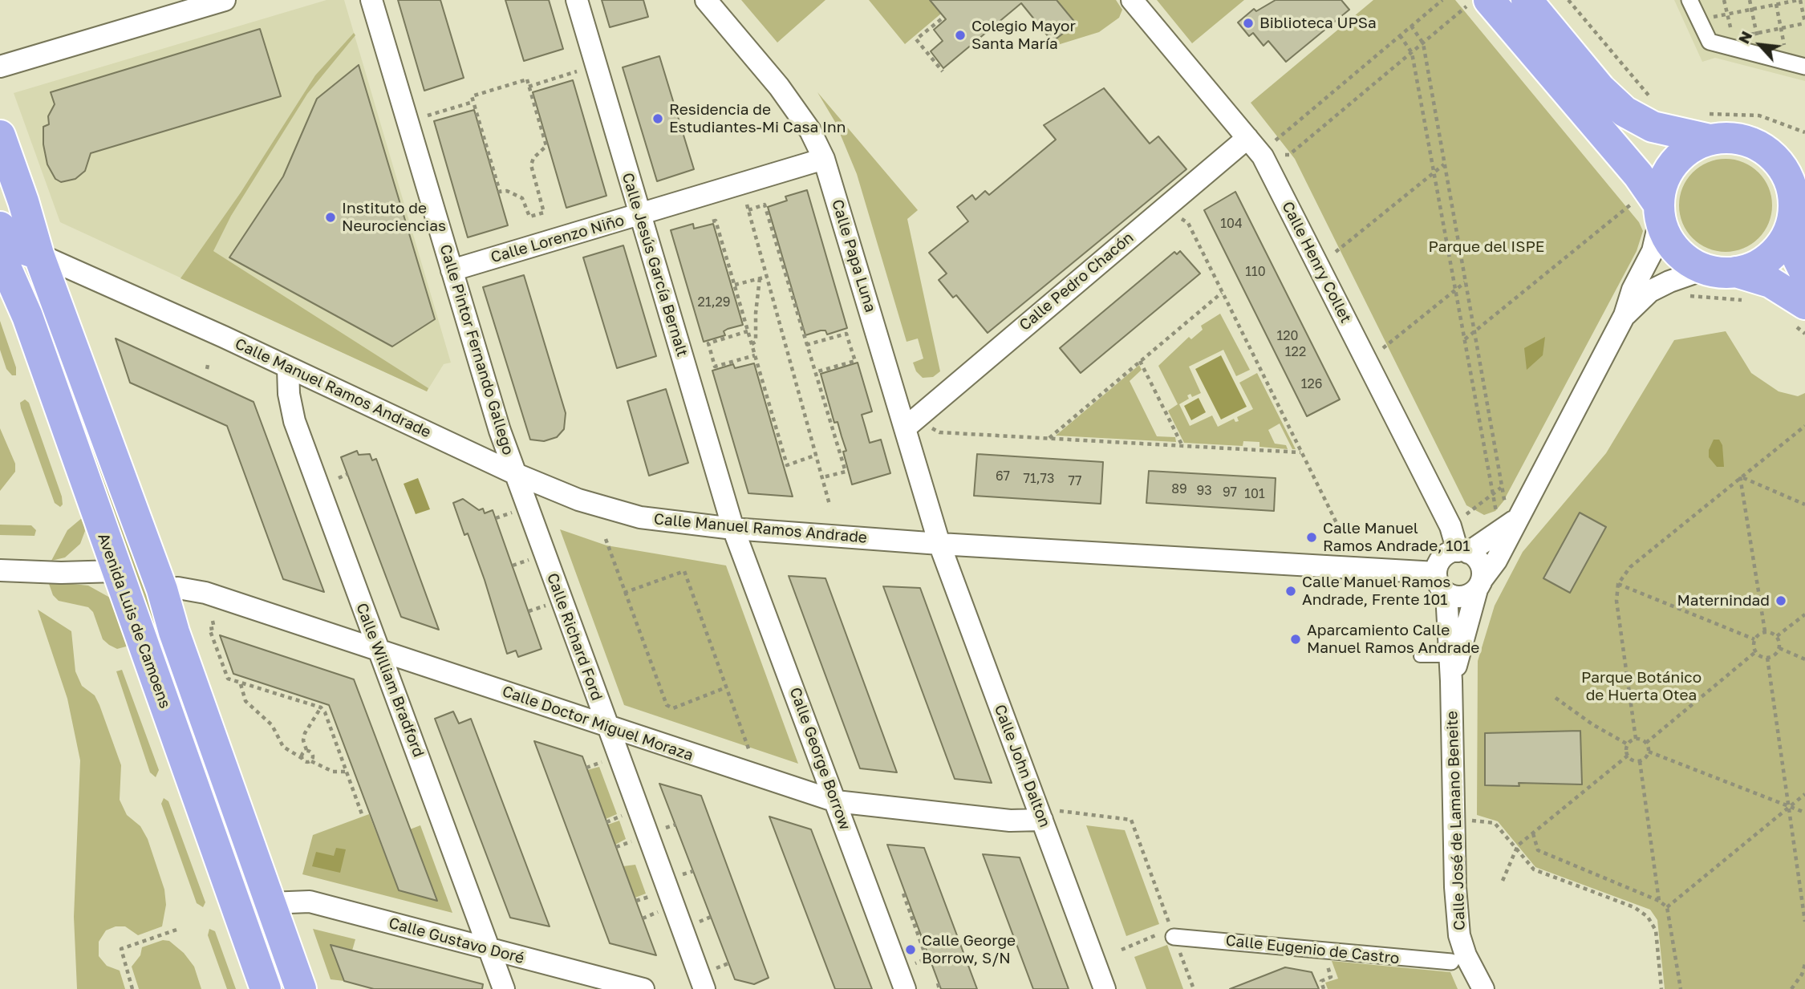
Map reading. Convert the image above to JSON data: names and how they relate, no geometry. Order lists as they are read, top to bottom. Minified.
{"streets":{"main road":["Avenida Luis de Camoens"],"street":["Calle Lorenzo Niño","Calle Papa Luna","Calle Henry Collet","Calle Jesús García Bernalt","Calle Pedro Chacón","Calle Pintor Fernando Gallego","Calle Manuel Ramos Andrade","Calle Richard Ford","Calle William Bradford","Calle Doctor Miguel Moraza","Calle George Borrow","Calle John Dalton","Calle José de Lamano Beneite","Calle Gustavo Doré","Calle Eugenio de Castro"]},"crossings":[["Calle Lorenzo Niño","Calle Papa Luna"],["Calle Lorenzo Niño","Calle Jesús García Bernalt"],["Calle Lorenzo Niño","Calle Pintor Fernando Gallego"],["Calle Papa Luna","Calle Pedro Chacón"],["Calle Papa Luna","Calle Manuel Ramos Andrade"],["Calle Papa Luna","Calle John Dalton"],["Calle Henry Collet","Calle Pedro Chacón"],["Calle Henry Collet","Calle Manuel Ramos Andrade"],["Calle Henry Collet","Calle José de Lamano Beneite"],["Calle Jesús García Bernalt","Calle Manuel Ramos Andrade"],["Calle Jesús García Bernalt","Calle George Borrow"],["Calle Pintor Fernando Gallego","Calle Manuel Ramos Andrade"],["Calle Pintor Fernando Gallego","Calle Richard Ford"],["Calle Manuel Ramos Andrade","Calle Richard Ford"],["Calle Manuel Ramos Andrade","Calle William Bradford"],["Calle Manuel Ramos Andrade","Calle George Borrow"],["Calle Manuel Ramos Andrade","Calle John Dalton"],["Calle Manuel Ramos Andrade","Calle José de Lamano Beneite"],["Calle Richard Ford","Calle Doctor Miguel Moraza"],["Calle William Bradford","Calle Doctor Miguel Moraza"],["Calle William Bradford","Calle Gustavo Doré"],["Calle Doctor Miguel Moraza","Calle George Borrow"],["Calle Doctor Miguel Moraza","Calle John Dalton"],["Calle John Dalton","Calle Eugenio de Castro"]],"parks":["Parque del ISPE","Parque Botánico de Huerta Otea"],"places":["Biblioteca UPSa","Colegio Mayor Santa María","Residencia de Estudiantes-Mi Casa Inn","Instituto de Neurociencias","Calle Manuel Ramos Andrade, 101","Calle Manuel Ramos Andrade, Frente 101","Maternindad","Aparcamiento Calle Manuel Ramos Andrade","Calle George Borrow, S/N"],"house_numbers":["104","110","21,29","120","122","126","67","71,73","77","89","93","97","101"],"north":"top left"}
